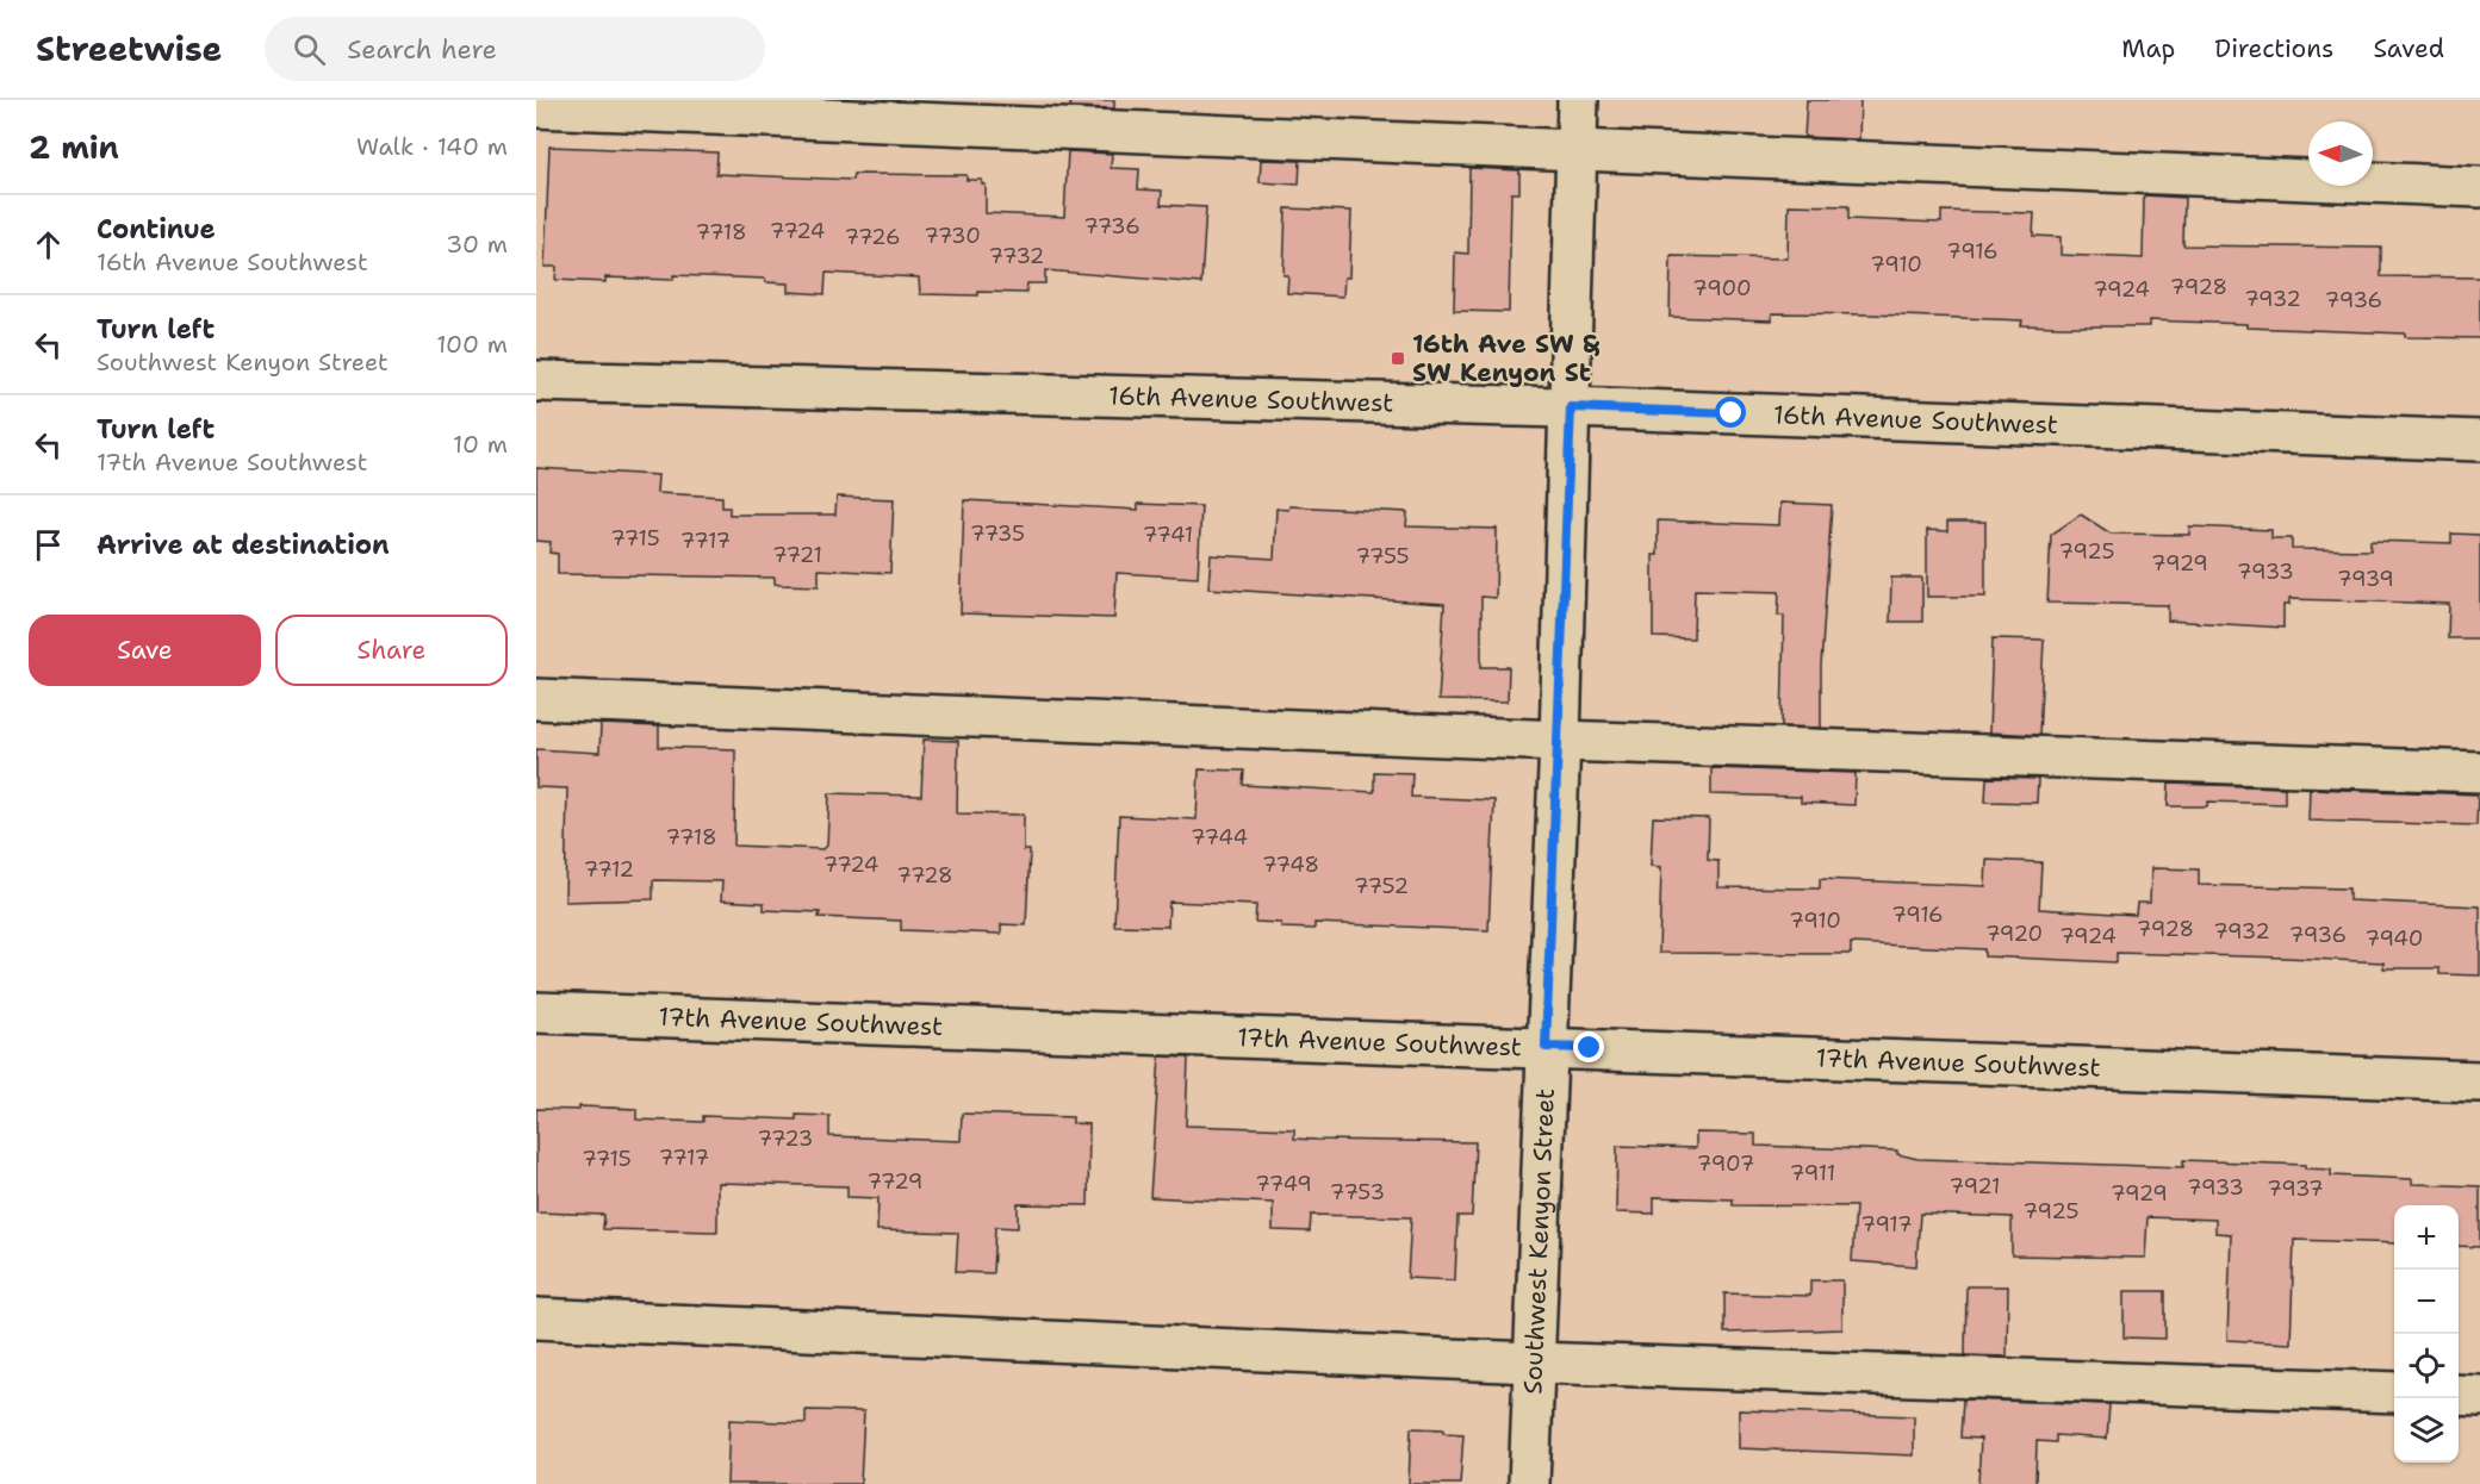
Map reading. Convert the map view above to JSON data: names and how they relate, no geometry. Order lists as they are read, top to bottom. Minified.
{"streets":{"street":["16th Avenue Southwest","17th Avenue Southwest","Southwest Kenyon Street"]},"crossings":[["16th Avenue Southwest","Southwest Kenyon Street"],["17th Avenue Southwest","Southwest Kenyon Street"]],"places":{"transit":["16th Ave SW & SW Kenyon St"]},"house_numbers":["7736","7724","7718","7730","7726","7916","7732","7910","7928","7900","7924","7932","7936","7735","7741","7715","7717","7925","7721","7755","7929","7933","7939","7718","7744","7724","7748","7712","7728","7752","7916","7910","7928","7932","7920","7936","7924","7940","7723","7717","7715","7907","7911","7729","7749","7921","7933","7937","7753","7929","7925","7917"],"north":"left","page":{"header":"Streetwise","search":"Search here","nav":["Map","Directions","Saved"],"heading":["2 min","Walk · 140 m"],"list":[["Continue","16th Avenue Southwest","30 m"],["Turn left","Southwest Kenyon Street","100 m"],["Turn left","17th Avenue Southwest","10 m"],"Arrive at destination"],"buttons":["Save","Share"],"map_buttons":["+","−"]}}
